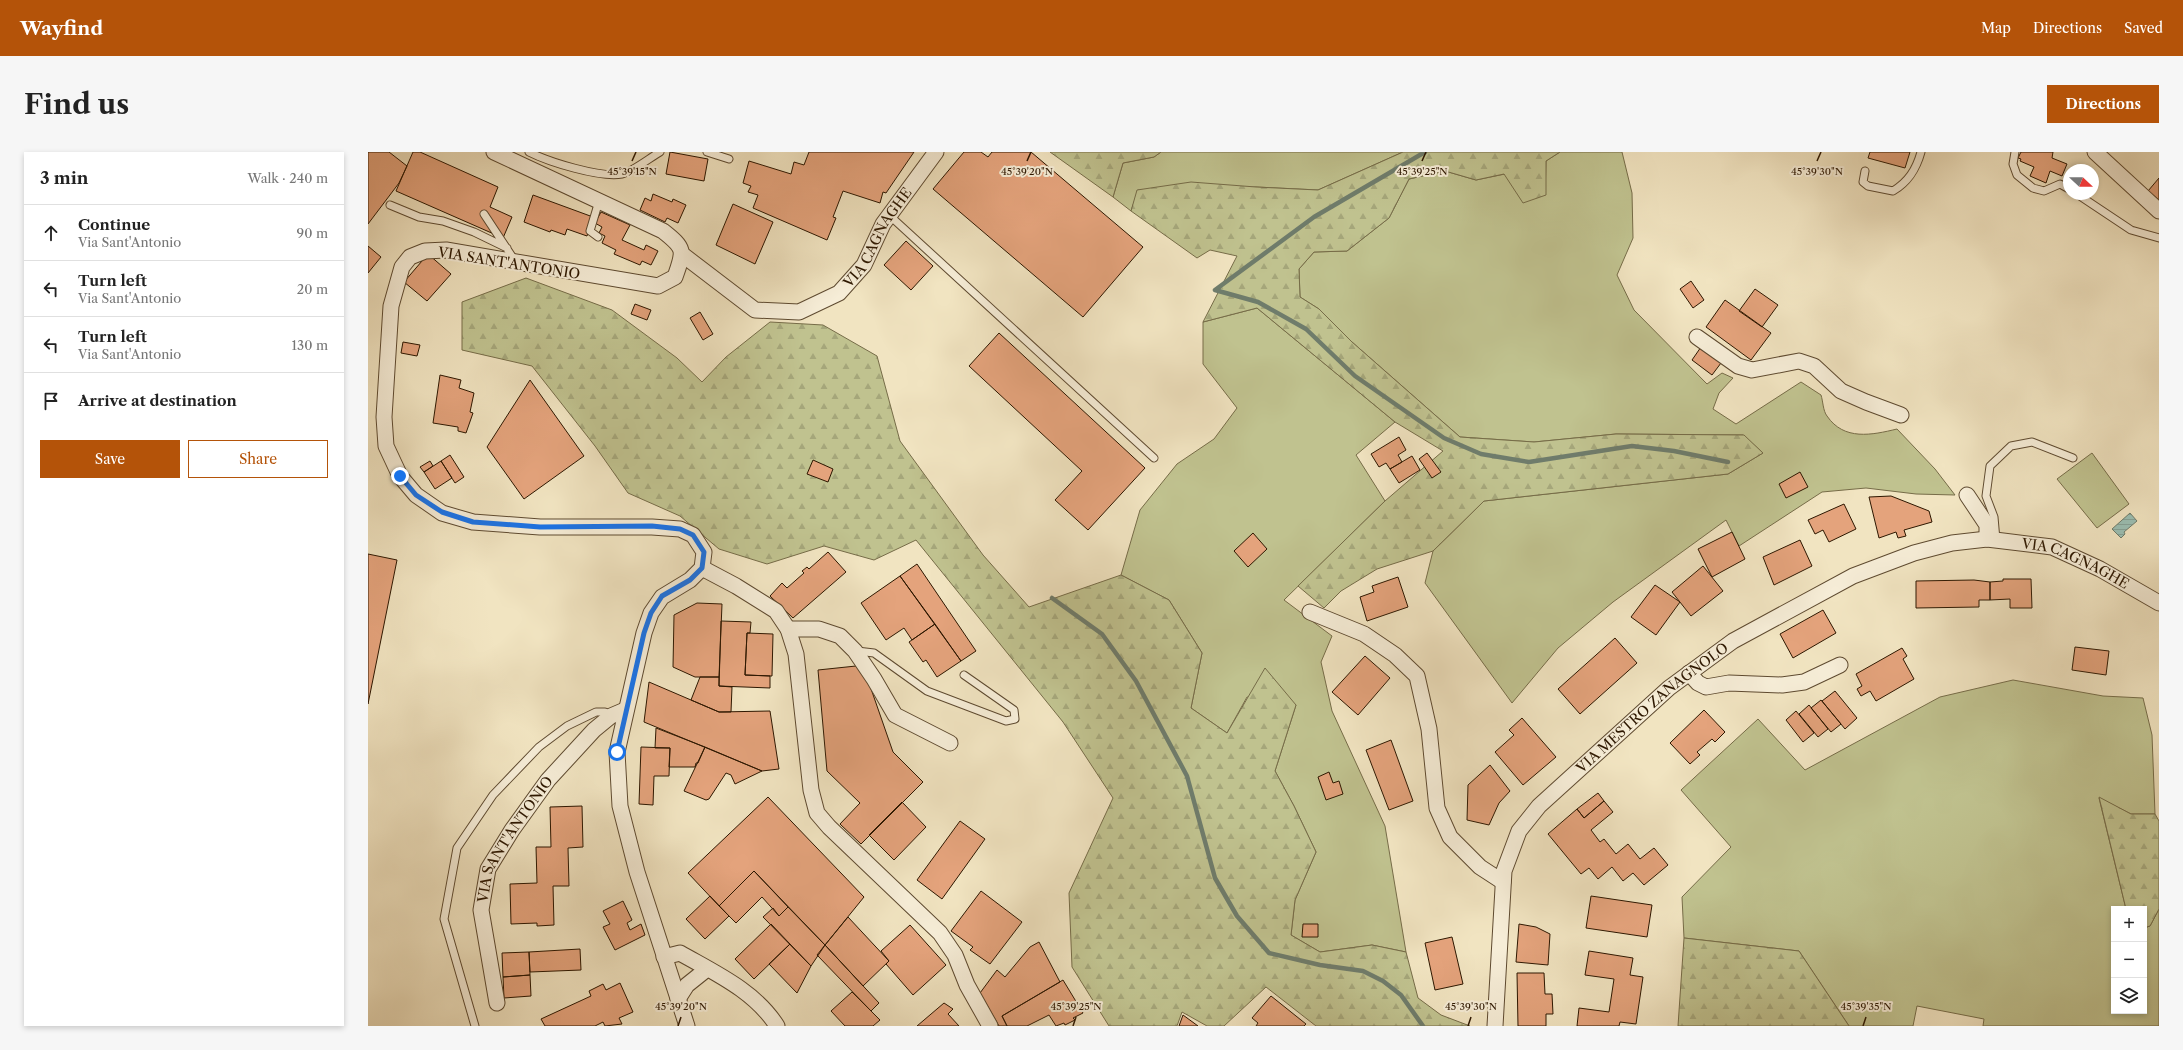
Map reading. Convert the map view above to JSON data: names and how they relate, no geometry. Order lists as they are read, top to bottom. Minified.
{"streets":{"street":["VIA CAGNAGHE","VIA SANT'ANTONIO","VIA MESTRO ZANAGNOLO"]},"crossings":[["VIA CAGNAGHE","VIA SANT'ANTONIO"],["VIA CAGNAGHE","VIA MESTRO ZANAGNOLO"]],"north":"right","page":{"header":"Wayfind","nav":["Map","Directions","Saved"],"buttons":["Directions",["Save","Share"]],"title":"Find us","heading":["3 min","Walk · 240 m"],"list":[["Continue","Via Sant'Antonio","90 m"],["Turn left","Via Sant'Antonio","20 m"],["Turn left","Via Sant'Antonio","130 m"],"Arrive at destination"],"map_buttons":["+","−"]},"coordinates":["45°39'20\"N","45°39'25\"N","45°39'30\"N","45°39'15\"N","45°39'35\"N"]}
